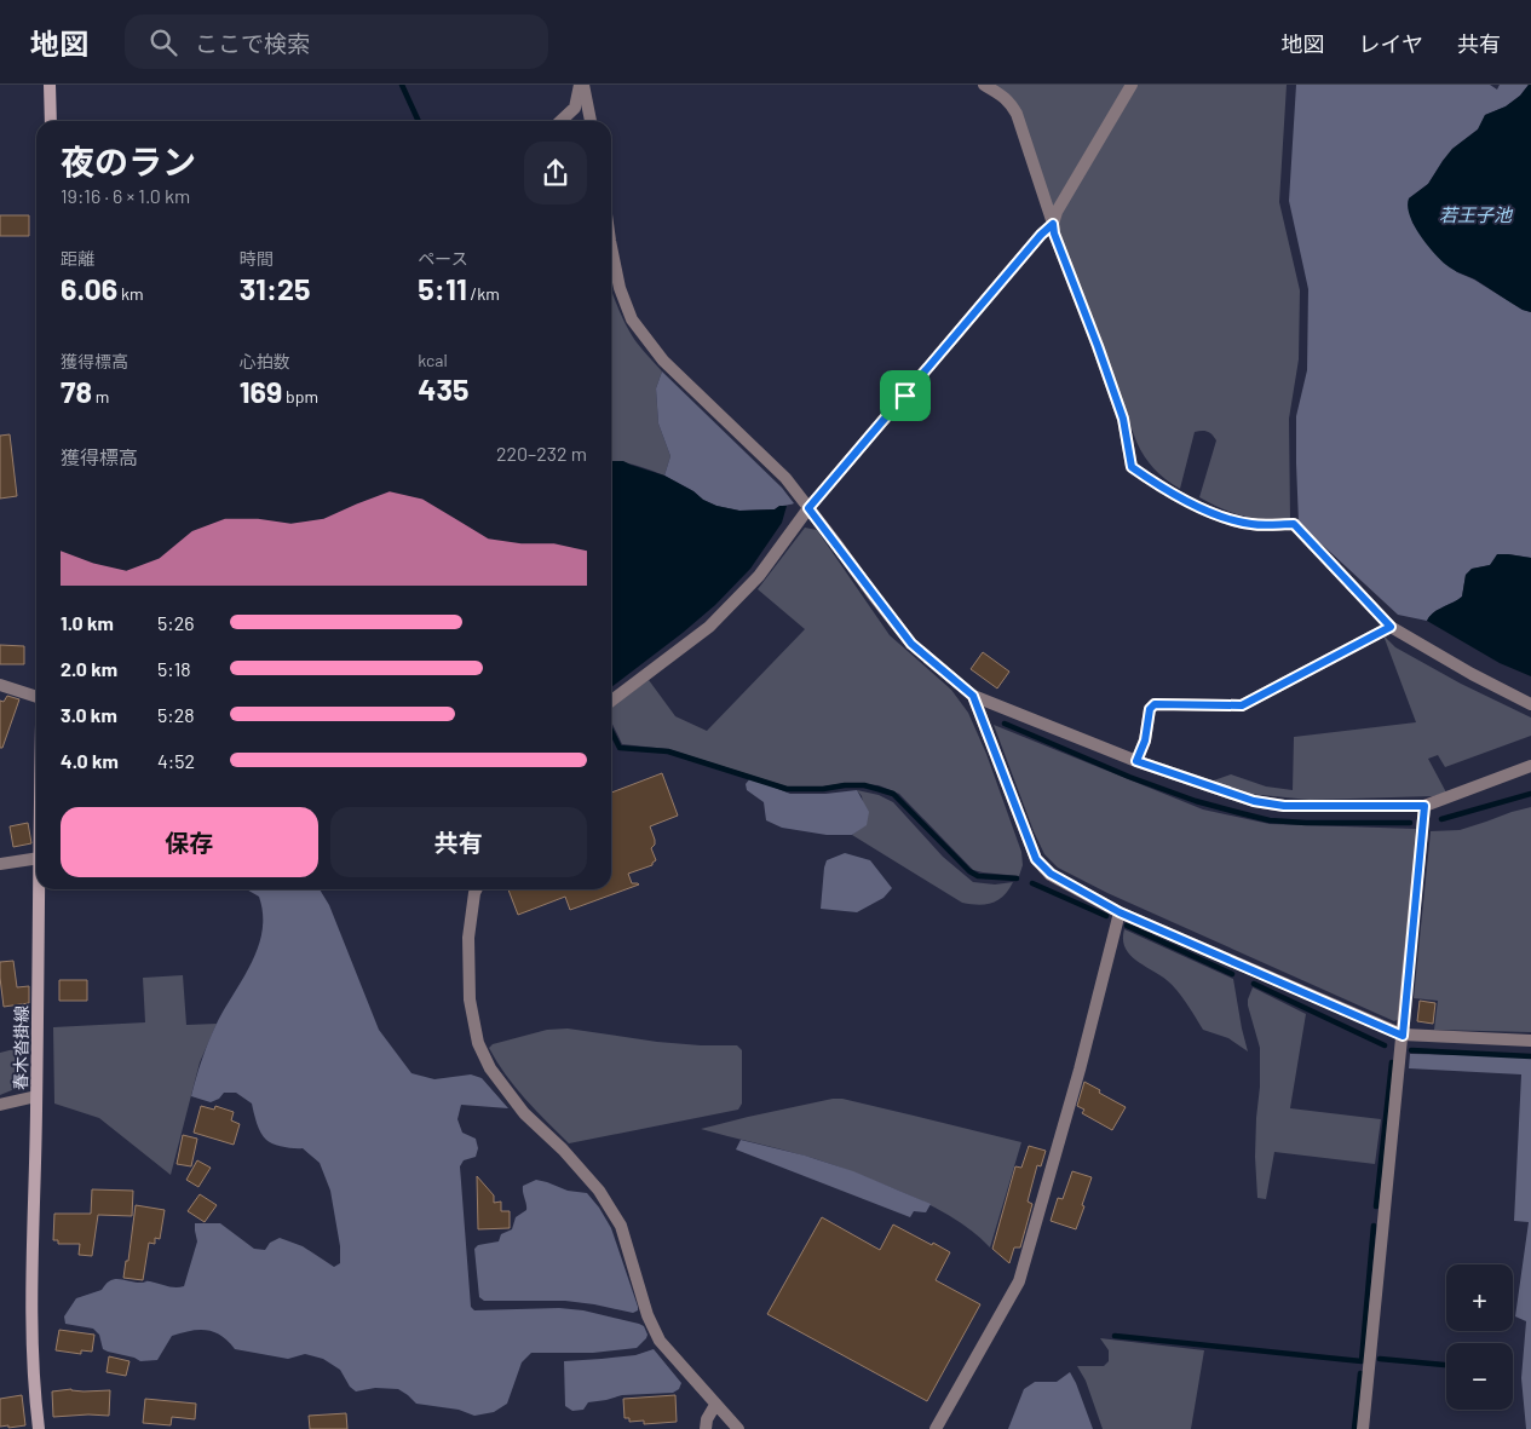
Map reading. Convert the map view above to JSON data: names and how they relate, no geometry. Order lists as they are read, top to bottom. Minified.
{"streets":{"main road":["春木沓掛線"]},"water":["若王子池"],"page":{"header":"地図","search":"ここで検索","nav":["地図","レイヤ","共有"],"heading":["夜のラン","19:16 · 6 × 1.0 km"],"stats":[["距離","6.06 km"],["時間","31:25"],["ペース","5:11 /km"],["獲得標高","78 m"],["心拍数","169 bpm"],["kcal","435"]],"chart":["獲得標高","220–232 m"],"list":[{"name":"1.0 km","note":"5:26"},{"name":"2.0 km","note":"5:18"},{"name":"3.0 km","note":"5:28"},{"name":"4.0 km","note":"4:52"}],"buttons":["保存","共有"],"map_buttons":["+","−"]}}
